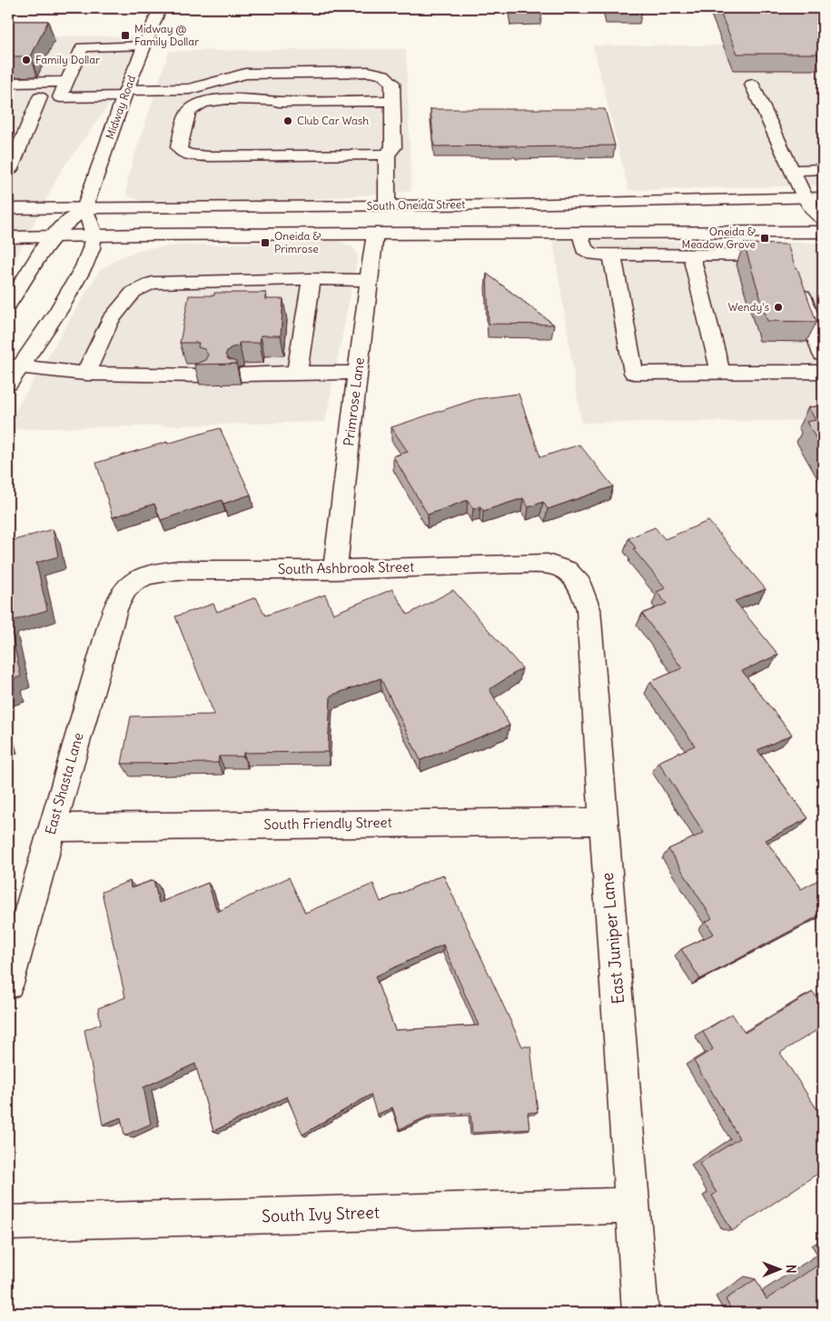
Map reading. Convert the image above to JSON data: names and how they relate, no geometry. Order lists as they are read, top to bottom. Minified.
{"streets":{"main road":["Midway Road","South Oneida Street","Primrose Lane","South Ashbrook Street","East Shasta Lane","South Friendly Street","East Juniper Lane","South Ivy Street"]},"crossings":[["Midway Road","South Oneida Street"],["Primrose Lane","South Ashbrook Street"],["South Ashbrook Street","East Shasta Lane"],["South Ashbrook Street","East Juniper Lane"],["East Shasta Lane","South Friendly Street"],["South Friendly Street","East Juniper Lane"],["East Juniper Lane","South Ivy Street"]],"places":{"transit":["Midway @ Family Dollar","Oneida & Meadow Grove","Oneida & Primrose"],"other":["Family Dollar","Club Car Wash","Wendy's"]},"north":"right"}
